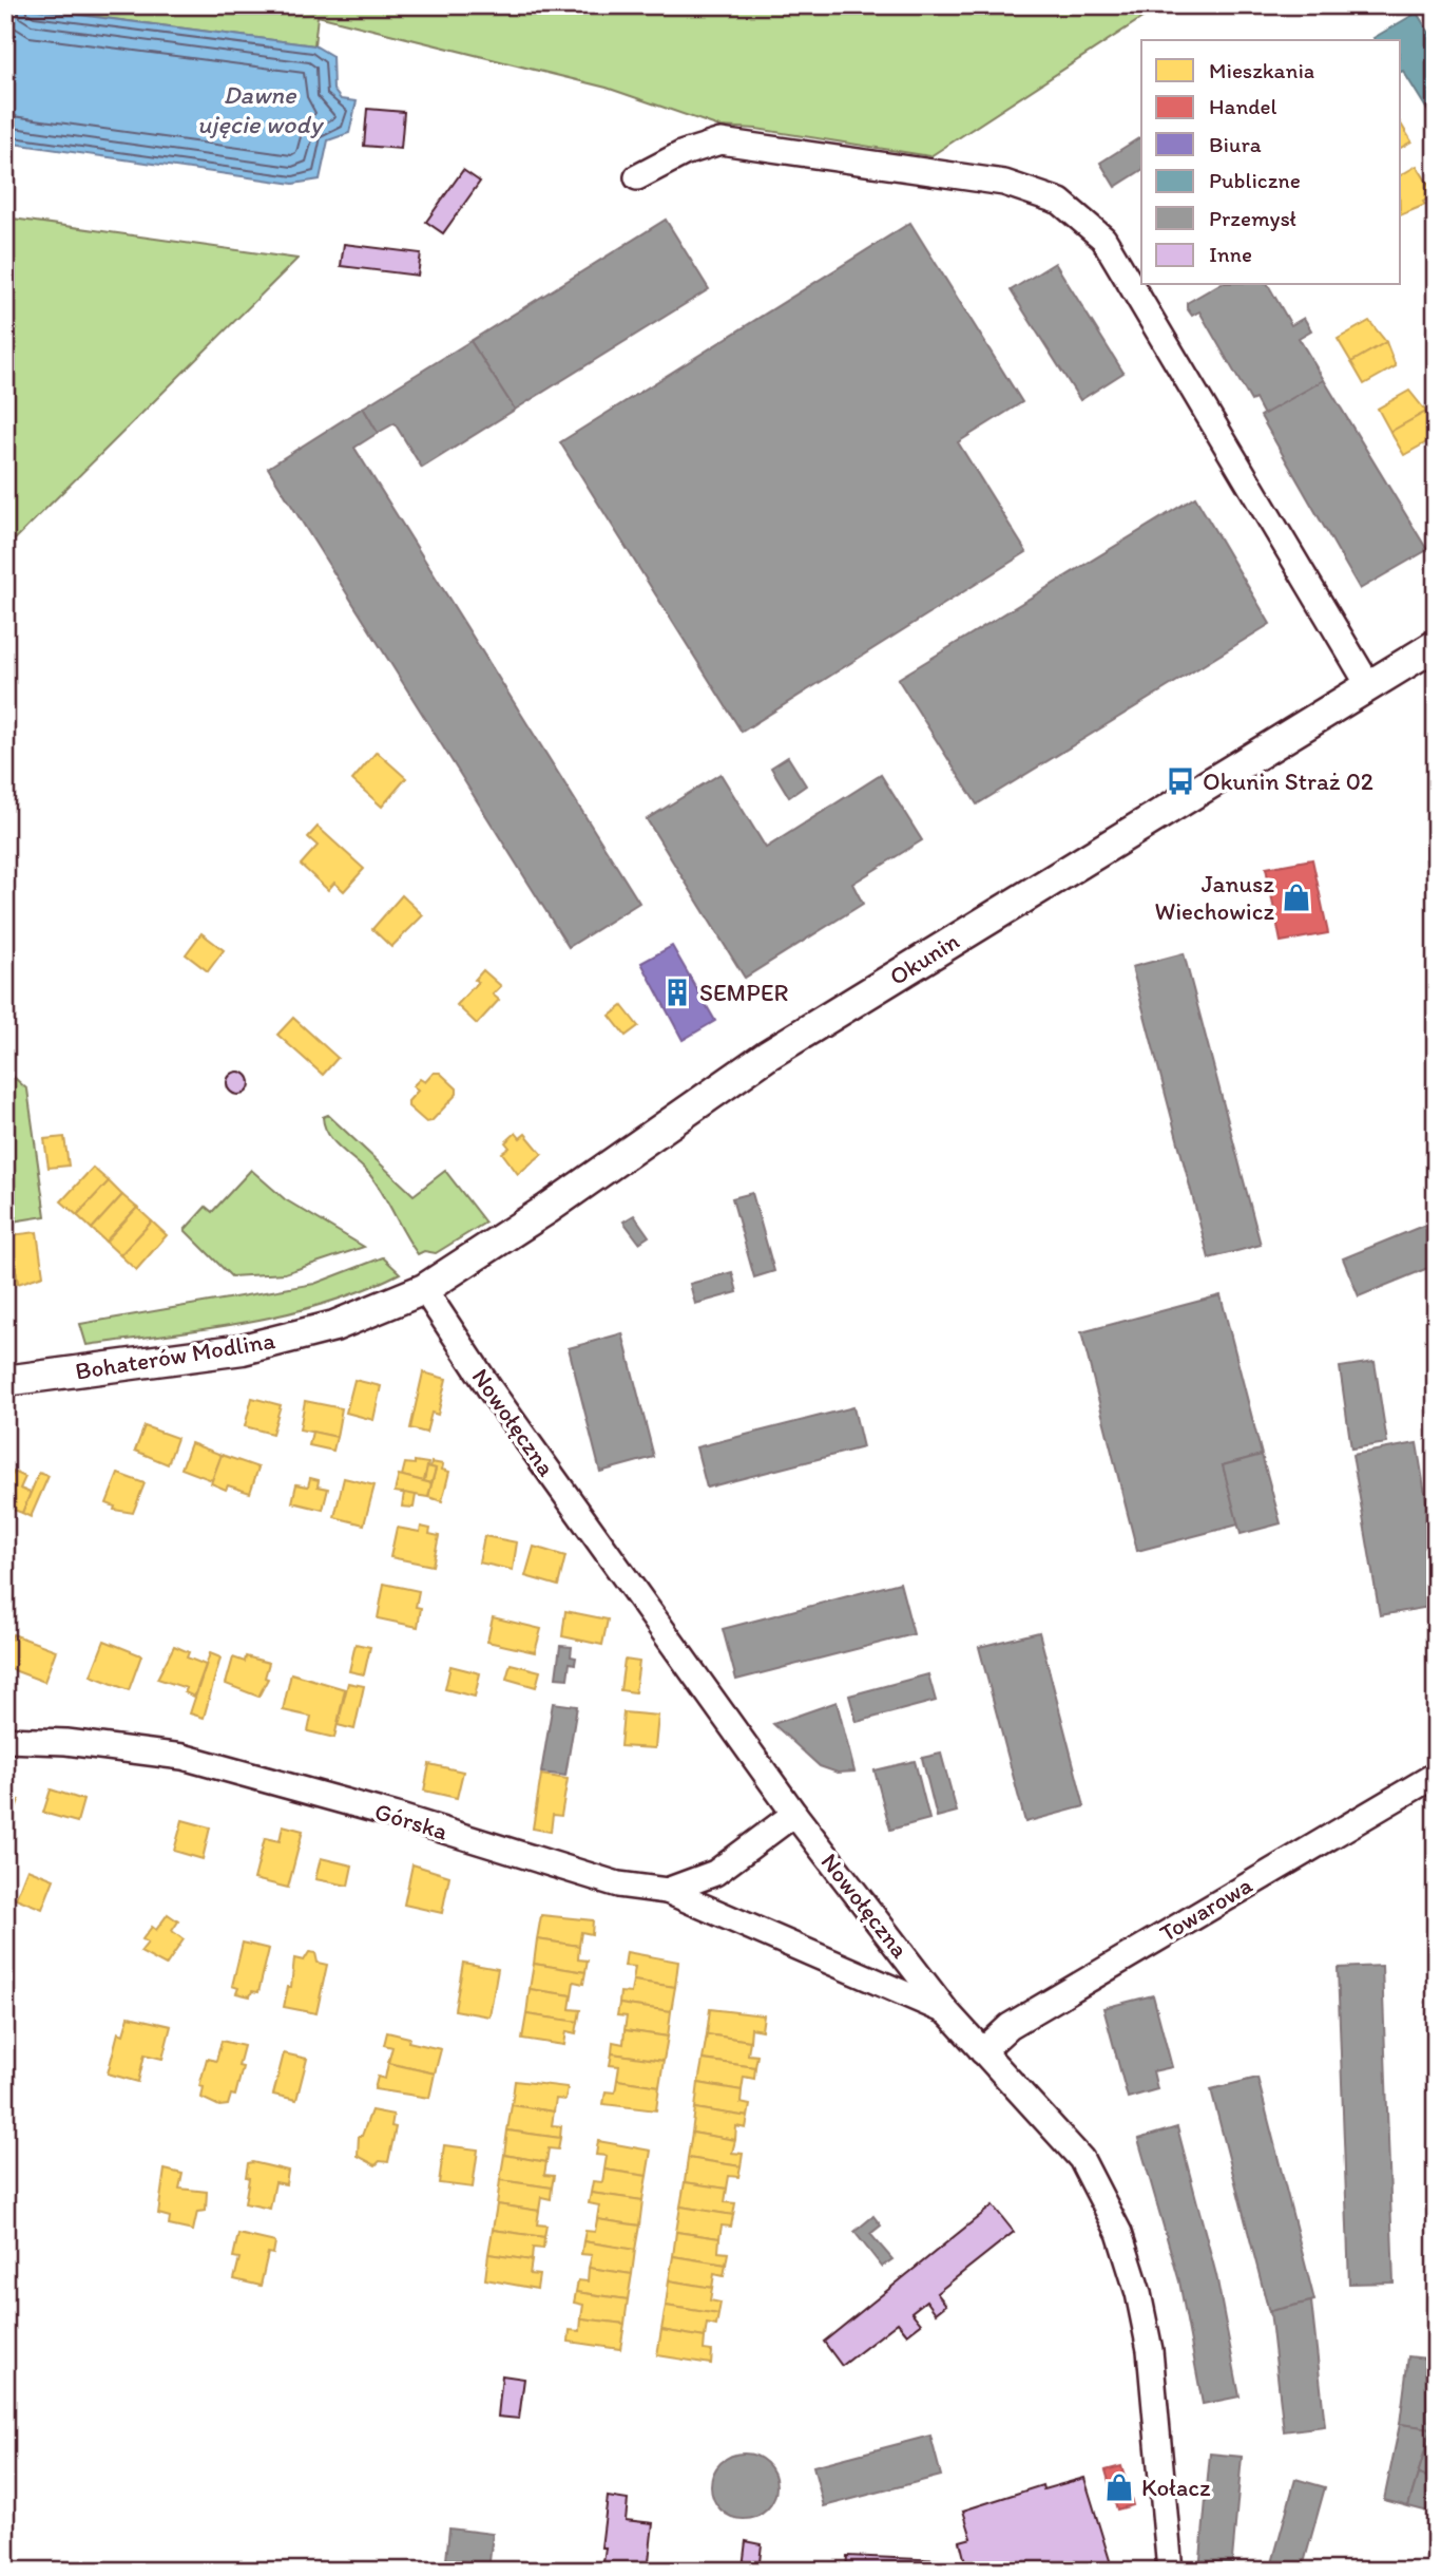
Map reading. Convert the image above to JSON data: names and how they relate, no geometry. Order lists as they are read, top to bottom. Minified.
{"streets":{"main road":["Okunin","Bohaterów Modlina"],"street":["Nowołęczna","Górska","Towarowa"]},"crossings":[["Okunin","Bohaterów Modlina"],["Okunin","Nowołęczna"],["Bohaterów Modlina","Nowołęczna"],["Nowołęczna","Górska"],["Nowołęczna","Towarowa"]],"water":["Dawne ujęcie wody"],"places":{"bus stop":["Okunin Straż 02"],"shop":["Janusz Wiechowicz","Kołacz"],"building":["SEMPER"]},"legend":["Mieszkania","Handel","Biura","Publiczne","Przemysł","Inne"]}
